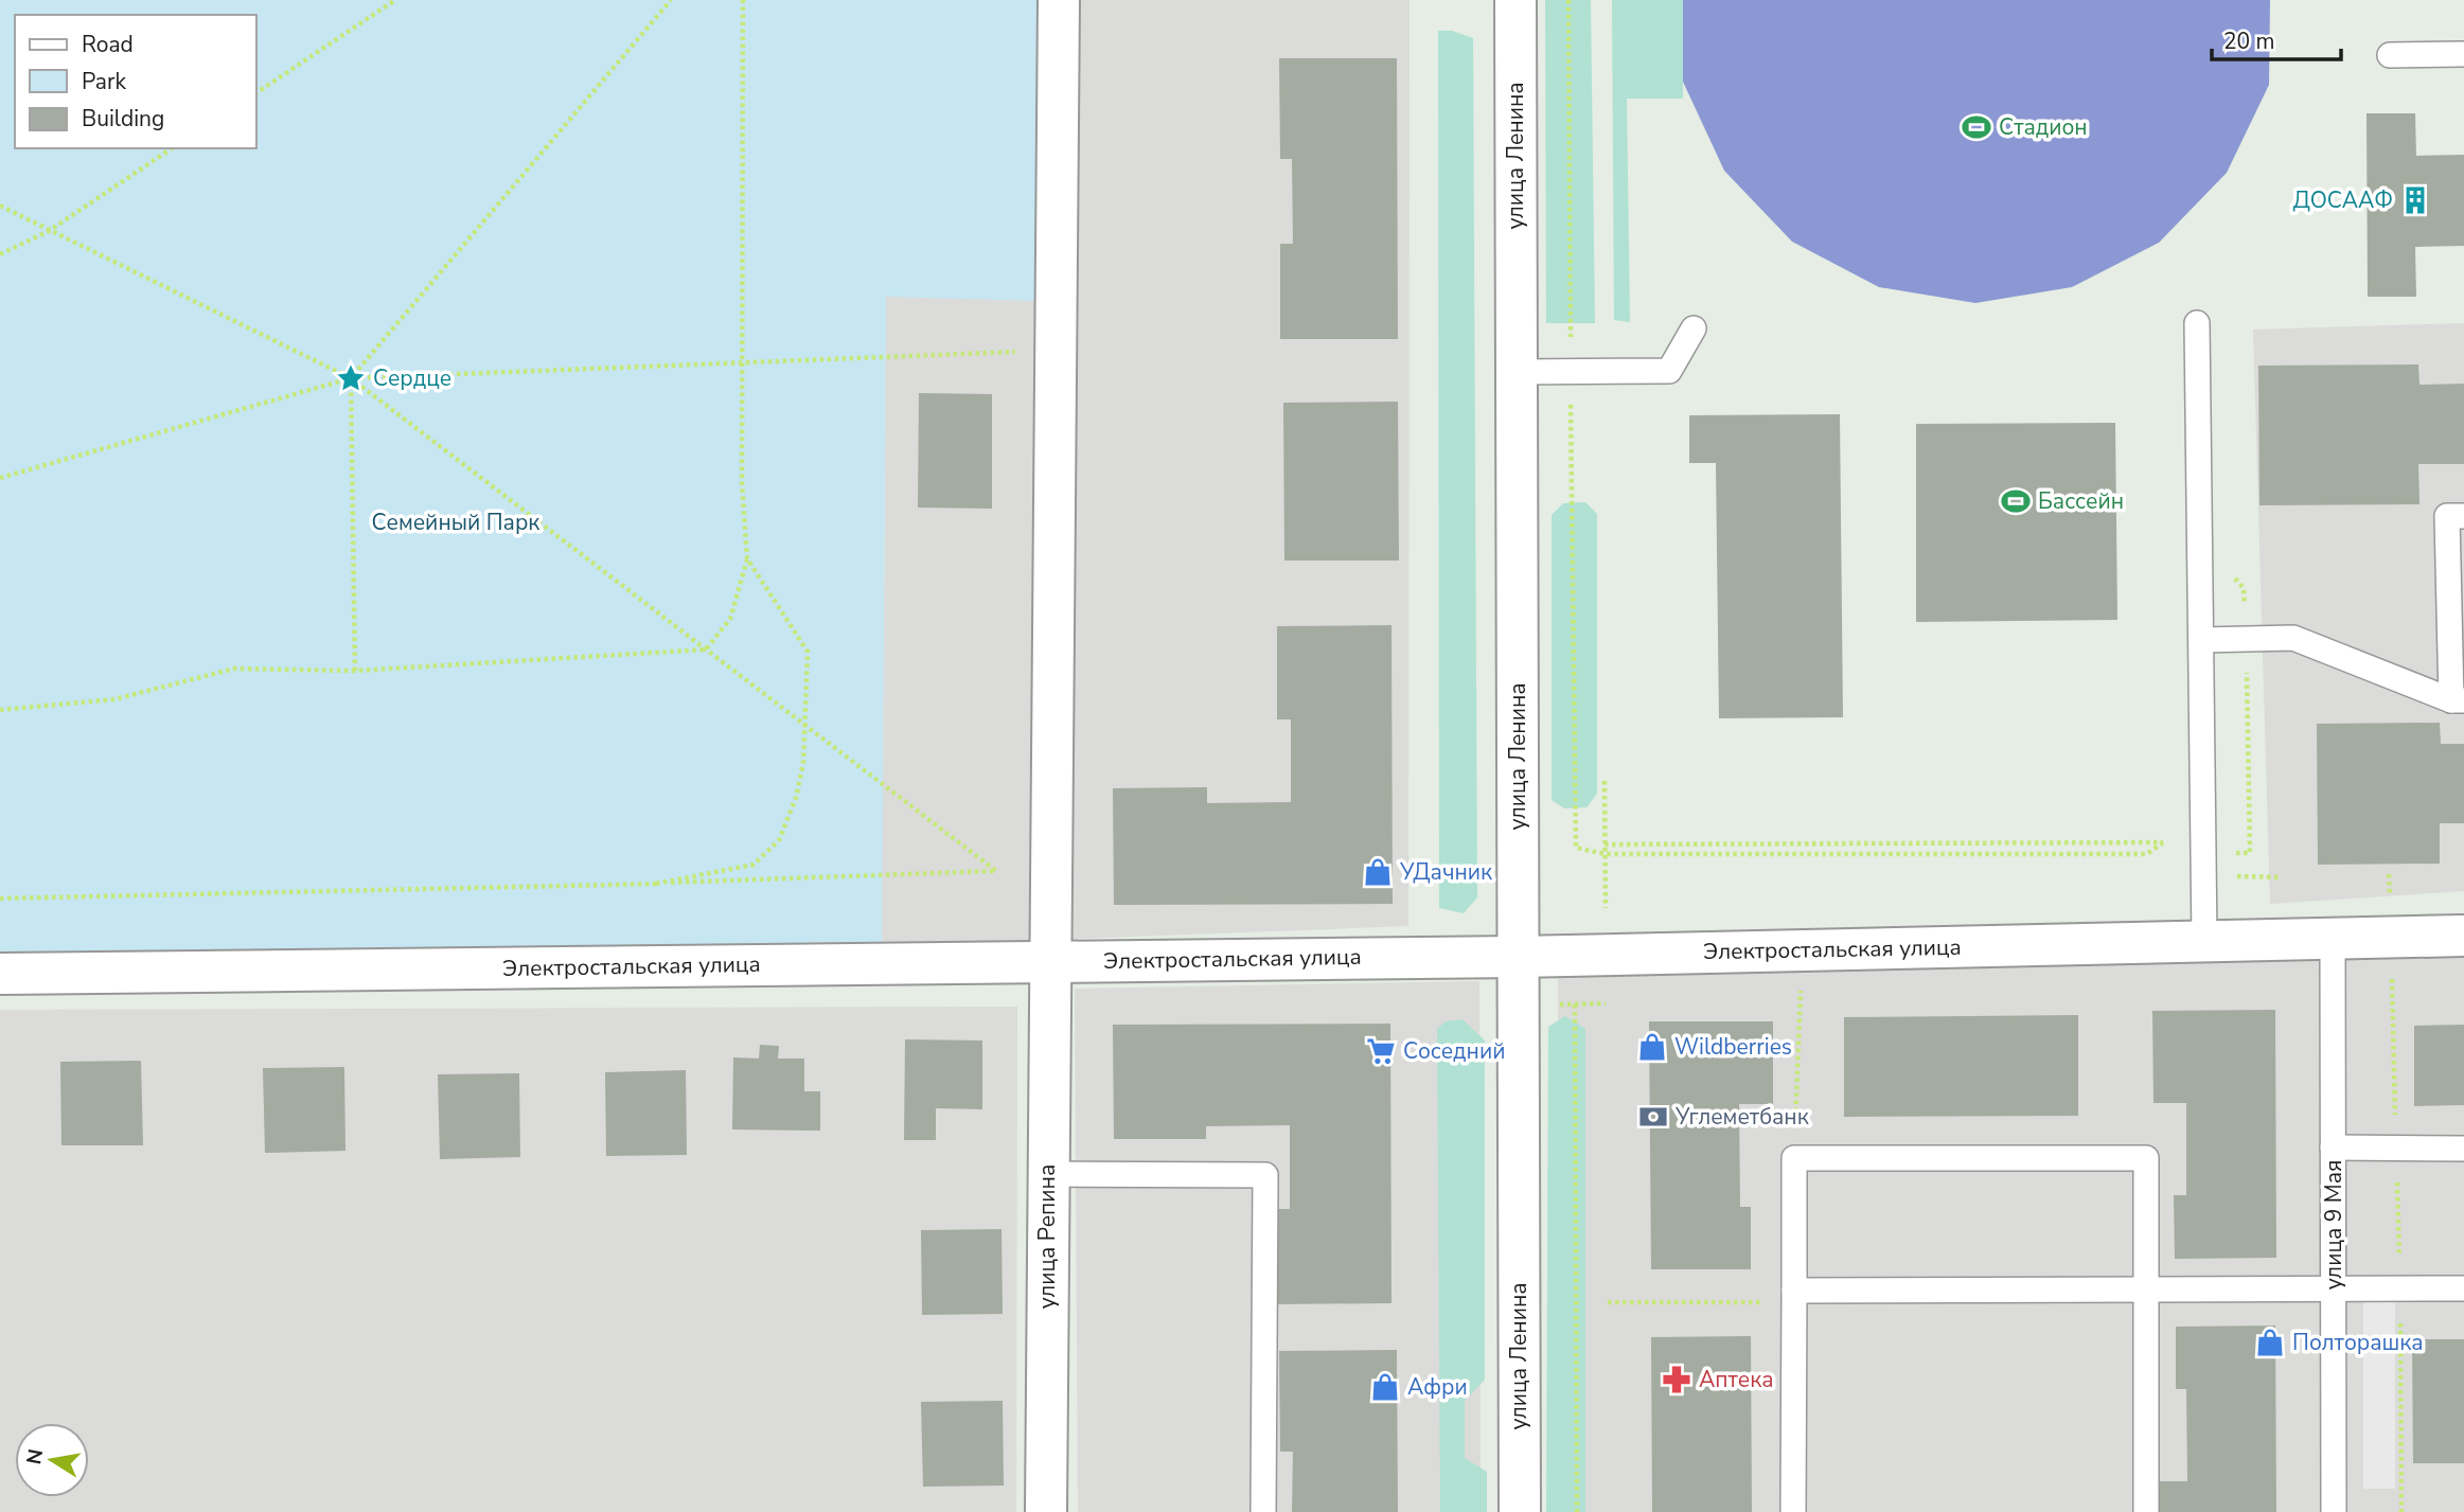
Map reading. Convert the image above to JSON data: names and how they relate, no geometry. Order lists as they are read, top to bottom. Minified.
{"streets":{"street":["улица Ленина","Электростальская улица","улица Репина"],"lane":["улица 9 Мая"]},"crossings":[["улица Ленина","Электростальская улица"],["Электростальская улица","улица 9 Мая"],["Электростальская улица","улица Репина"]],"parks":["Семейный Парк"],"places":{"sports":["Стадион","Бассейн"],"building":["ДОСААФ"],"place":["Сердце"],"shop":["УДачник","Wildberries","Полторашка","Афри"],"supermarket":["Соседний"],"bank":["Углеметбанк"],"pharmacy":["Аптека"]},"legend":["Road","Park","Building"],"scale_bar":"20 m","north":"left"}
